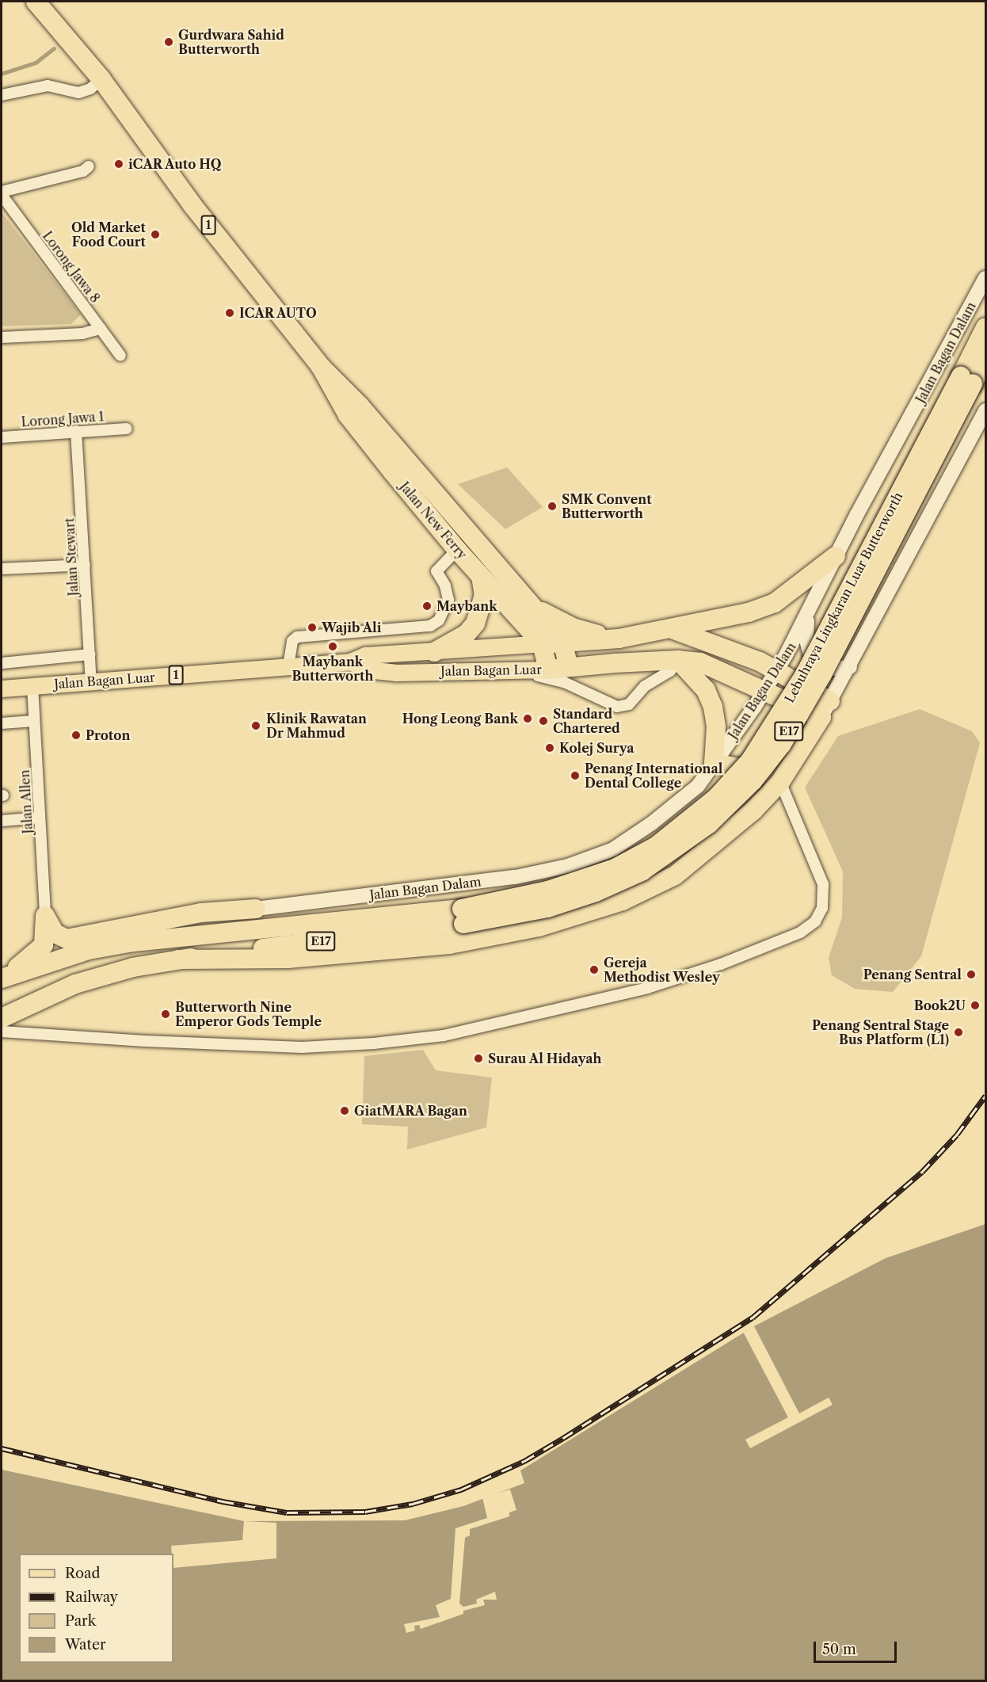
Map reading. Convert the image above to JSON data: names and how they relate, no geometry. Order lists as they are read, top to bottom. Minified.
{"streets":{"highway":["1","Jalan New Ferry","Lebuhraya Lingkaran Luar Butterworth","E17"],"main road":["Jalan Bagan Luar"],"street":["Lorong Jawa 8","Jalan Bagan Dalam","Lorong Jawa 1","Jalan Stewart","Jalan Allen"]},"crossings":[["1","Jalan New Ferry"],["1","Jalan Bagan Luar"],["Lorong Jawa 1","Jalan Stewart"],["Jalan New Ferry","Jalan Bagan Luar"],["Jalan Stewart","Jalan Bagan Luar"],["Jalan Bagan Luar","Jalan Allen"]],"places":["Gurdwara Sahid Butterworth","iCAR Auto HQ","Old Market Food Court","ICAR AUTO","SMK Convent Butterworth","Maybank","Wajib Ali","Maybank Butterworth","Hong Leong Bank","Standard Chartered","Klinik Rawatan Dr Mahmud","Proton","Kolej Surya","Penang International Dental College","Gereja Methodist Wesley","Penang Sentral","Book2U","Butterworth Nine Emperor Gods Temple","Penang Sentral Stage Bus Platform (L1)","Surau Al Hidayah","GiatMARA Bagan"],"legend":["Road","Railway","Park","Water"],"scale_bar":"50 m"}
